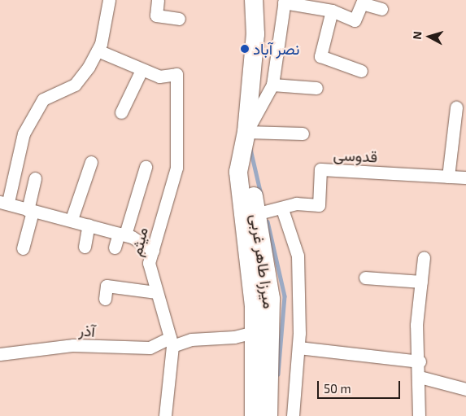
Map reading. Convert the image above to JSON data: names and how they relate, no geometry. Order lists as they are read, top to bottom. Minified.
{"streets":{"main road":["میرزا طاهر غربی"],"street":["قدوسی","میثم","آذر"]},"crossings":[["قدوسی","میرزا طاهر غربی"],["میثم","آذر"],["میرزا طاهر غربی","آذر"]],"places":["نصر آباد"],"scale_bar":"50 m","north":"left"}
